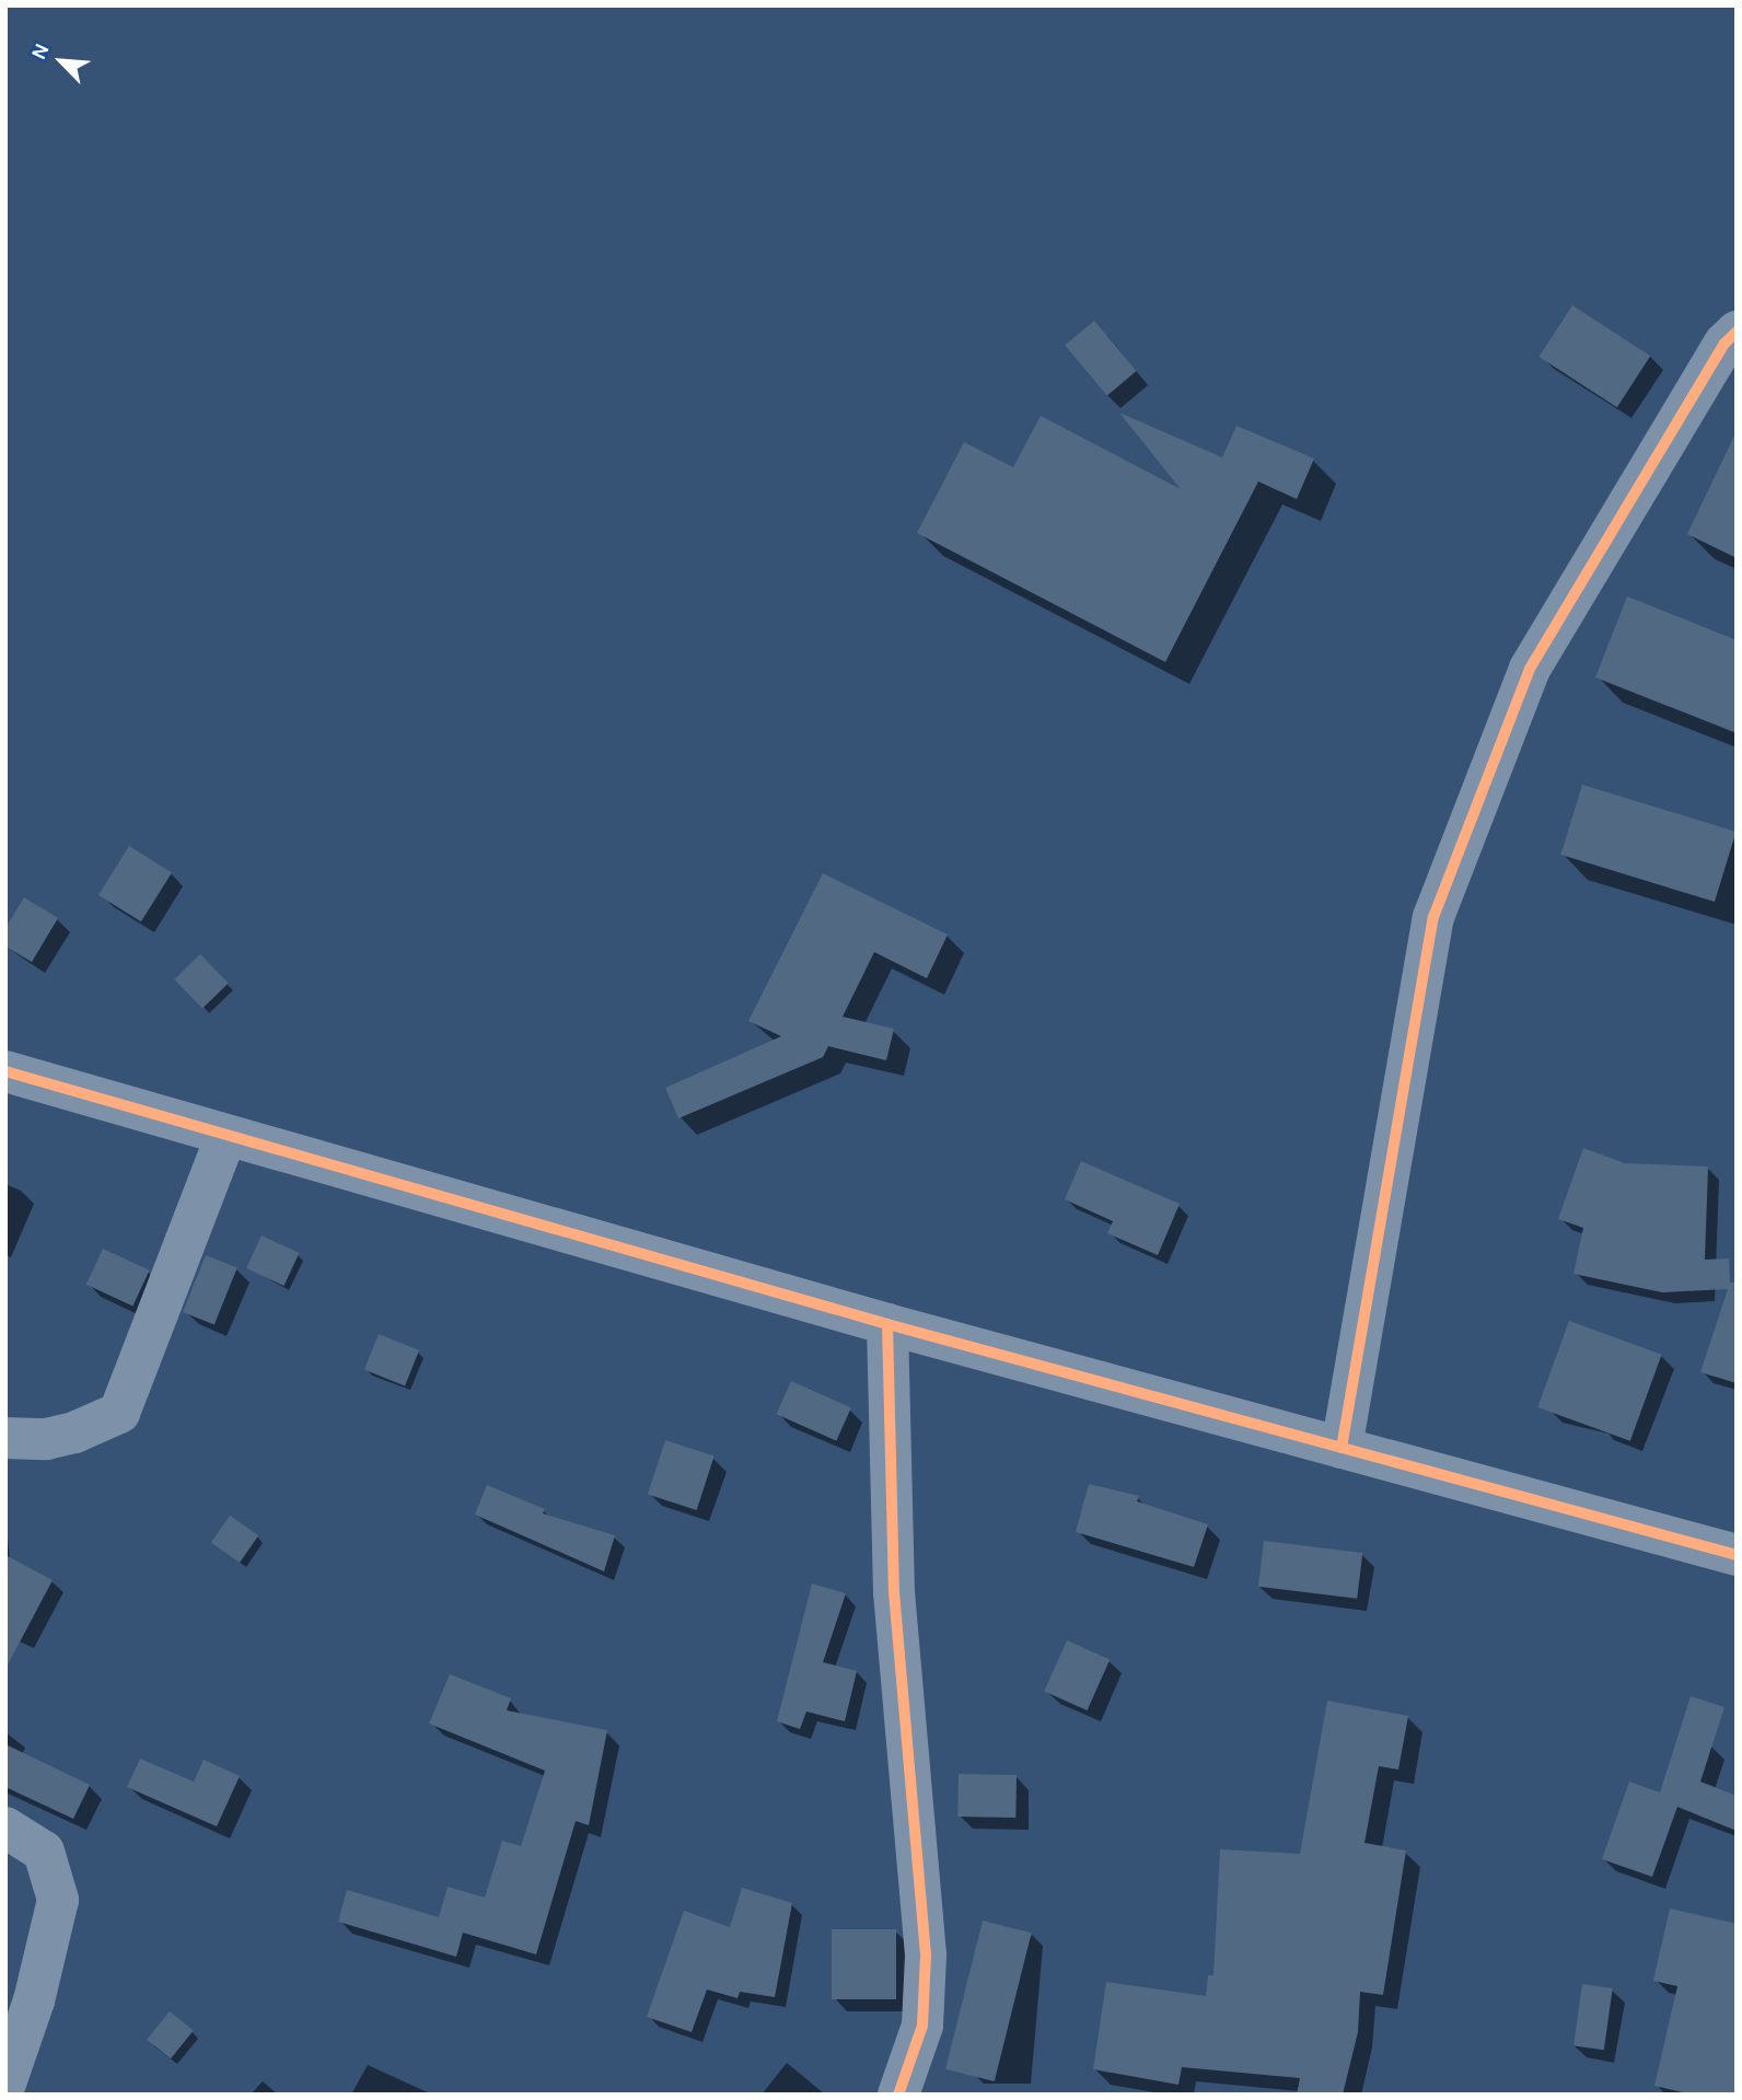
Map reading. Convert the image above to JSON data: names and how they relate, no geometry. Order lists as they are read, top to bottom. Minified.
{"north":"top left"}
